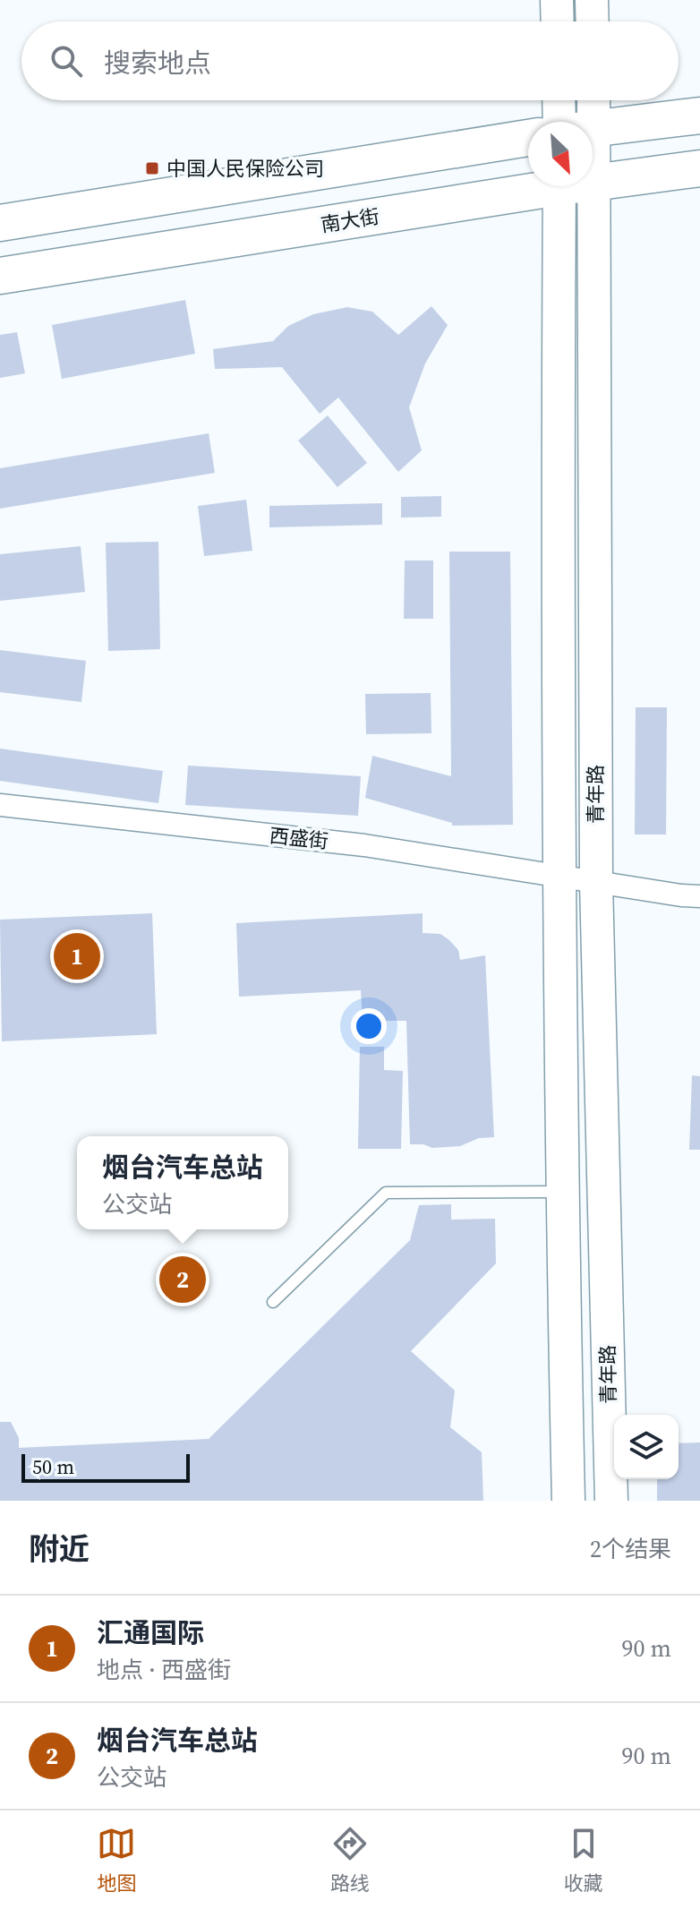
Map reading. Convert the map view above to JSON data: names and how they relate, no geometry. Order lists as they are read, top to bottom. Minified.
{"streets":{"main road":["南大街","青年路"],"street":["西盛街"]},"crossings":[["南大街","青年路"],["青年路","西盛街"]],"places":{"transit":["中国人民保险公司"]},"scale_bar":"50 m","north":"bottom right","page":{"search":"搜索地点","pins":["1","2"],"popup":["烟台汽车总站","公交站"],"scale":"50 m","heading":["附近","2个结果"],"list":[{"mark":"1","name":"汇通国际","note":"地点 · 西盛街","value":"90 m"},{"mark":"2","name":"烟台汽车总站","note":"公交站","value":"90 m"}],"nav":["地图","路线","收藏"]}}
